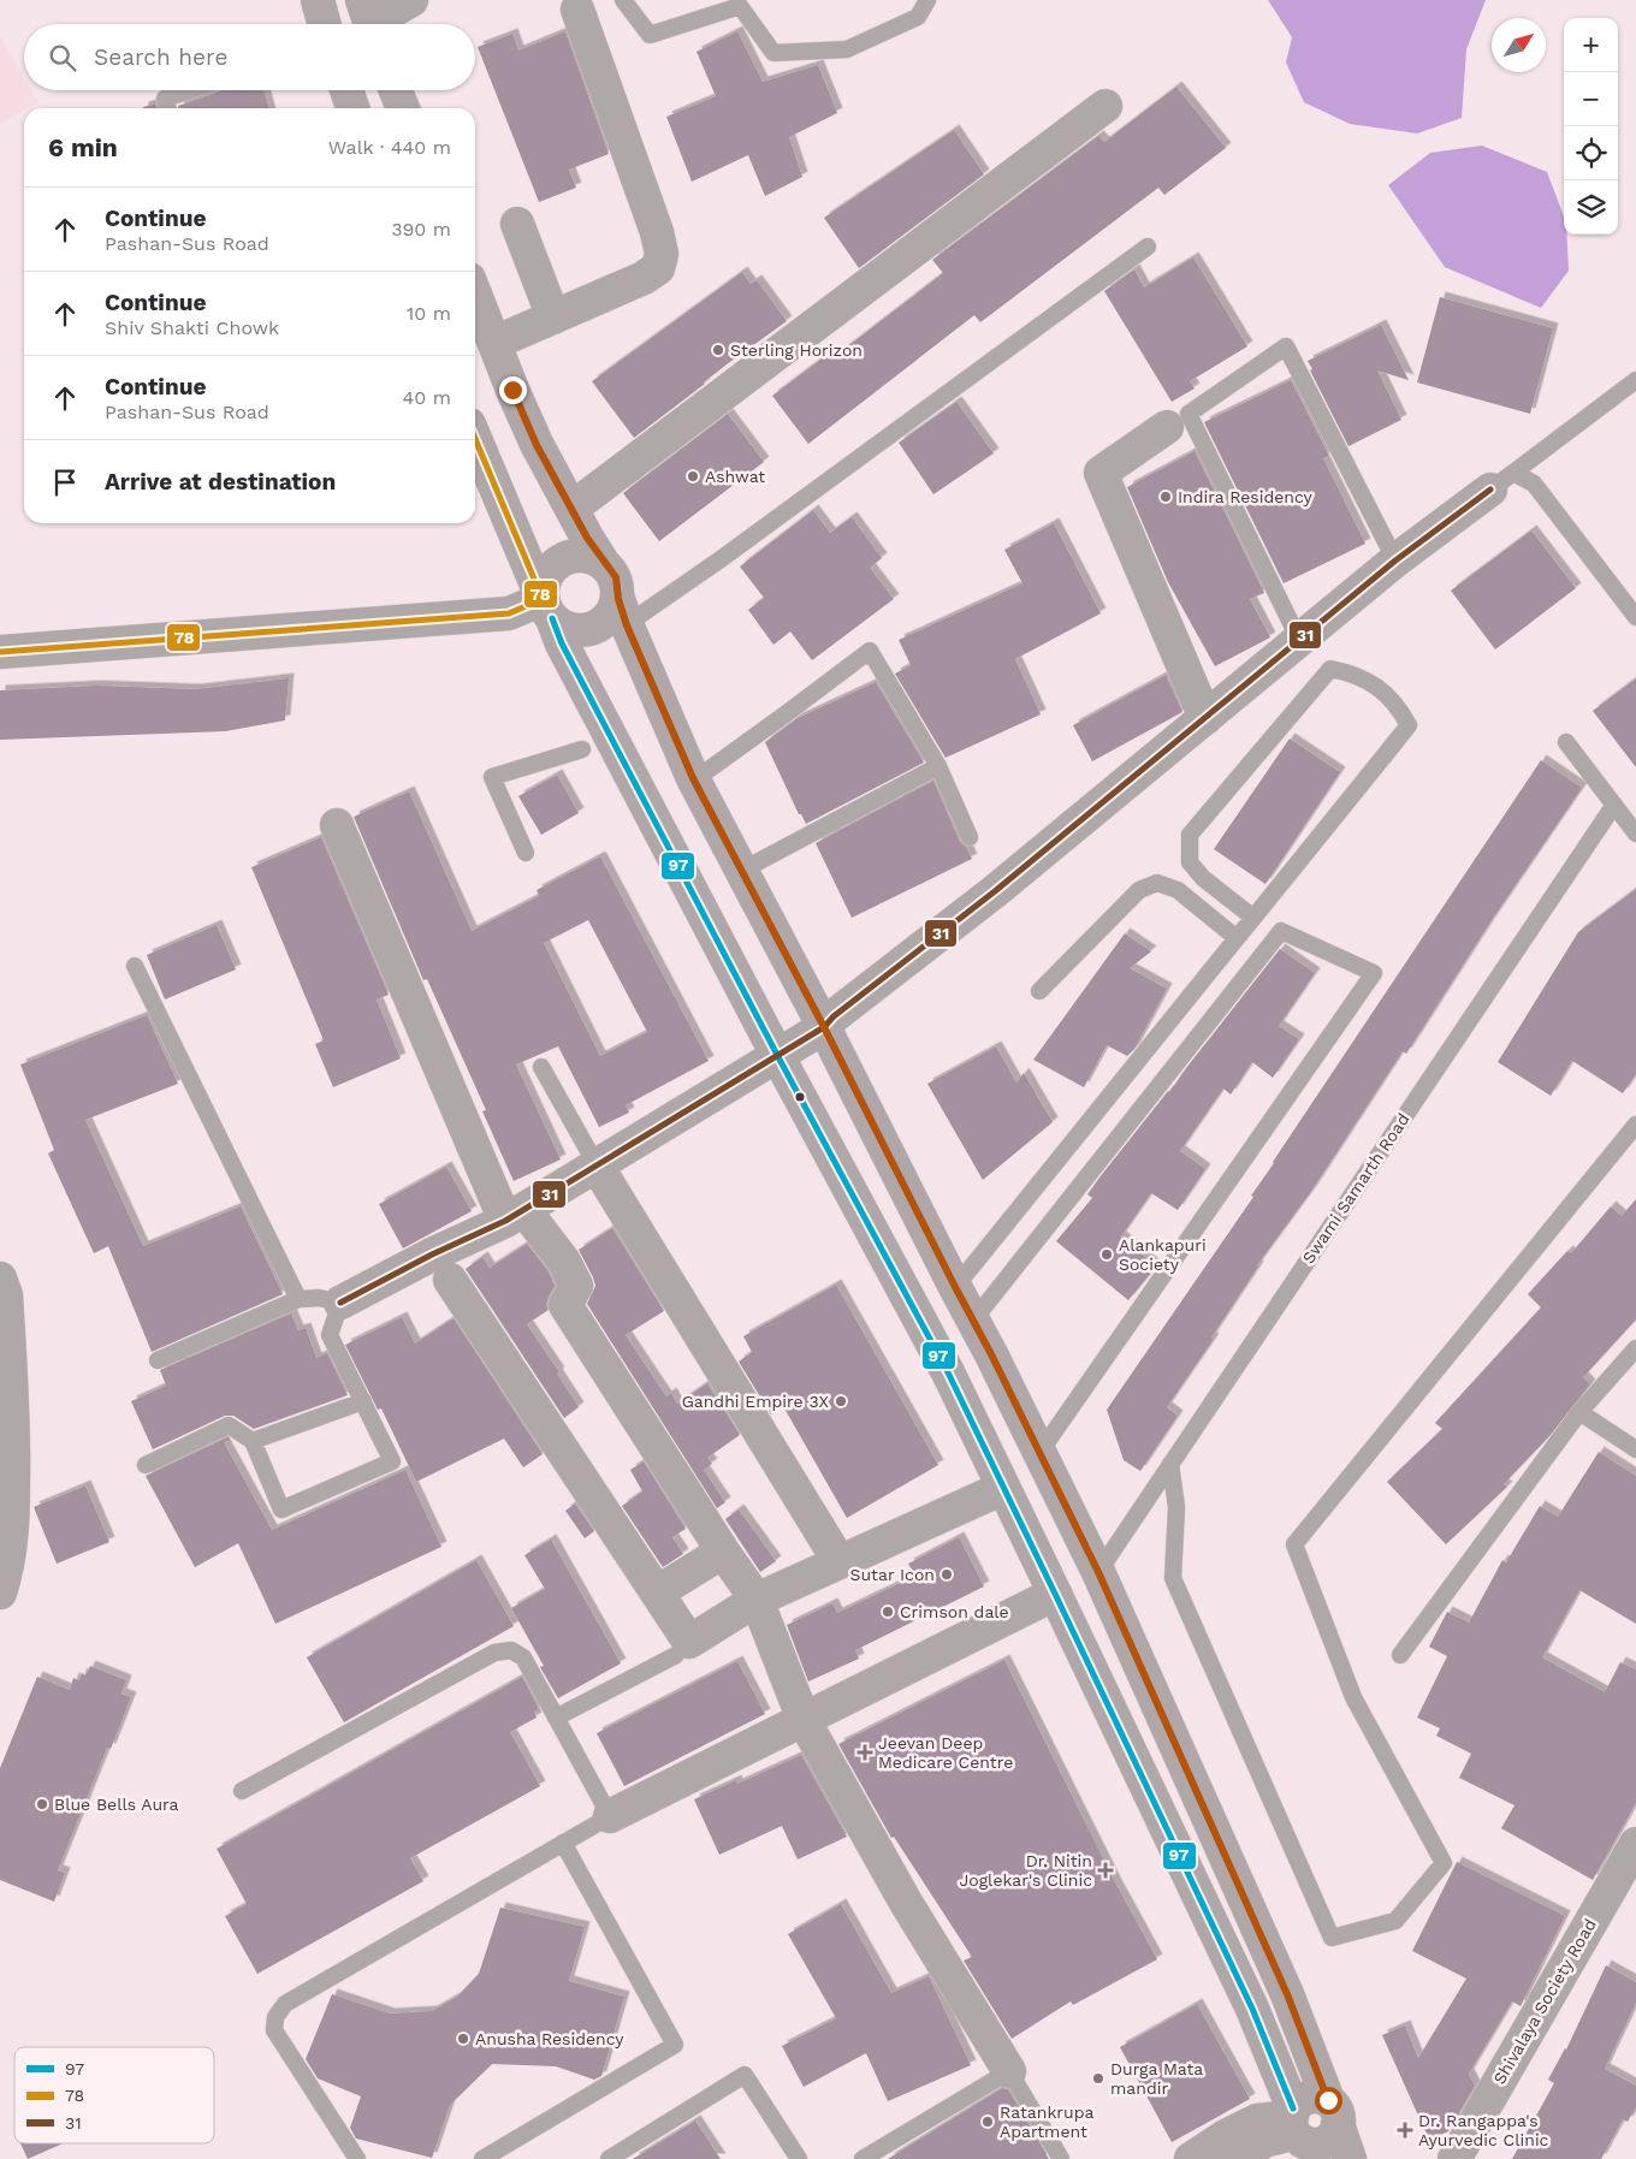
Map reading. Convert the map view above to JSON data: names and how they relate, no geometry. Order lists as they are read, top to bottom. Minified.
{"streets":{"street":["Shivalaya Society Road"],"lane":["Swami Samarth Road"]},"places":{"other":["Sterling Horizon","Ashwat","Indira Residency","Alankapuri Society","Gandhi Empire 3X","Sutar Icon","Crimson dale","Blue Bells Aura","Anusha Residency","Durga Mata mandir","Ratankrupa Apartment"],"health":["Jeevan Deep Medicare Centre","Dr. Nitin Joglekar's Clinic","Dr. Rangappa's Ayurvedic Clinic"]},"lines":["transit line 78","transit line 31","transit line 97"],"legend":["97","78","31"],"north":"top right","page":{"map_buttons":["+","−"],"search":"Search here","heading":["6 min","Walk · 440 m"],"list":[["Continue","Pashan-Sus Road","390 m"],["Continue","Shiv Shakti Chowk","10 m"],["Continue","Pashan-Sus Road","40 m"],"Arrive at destination"]}}
